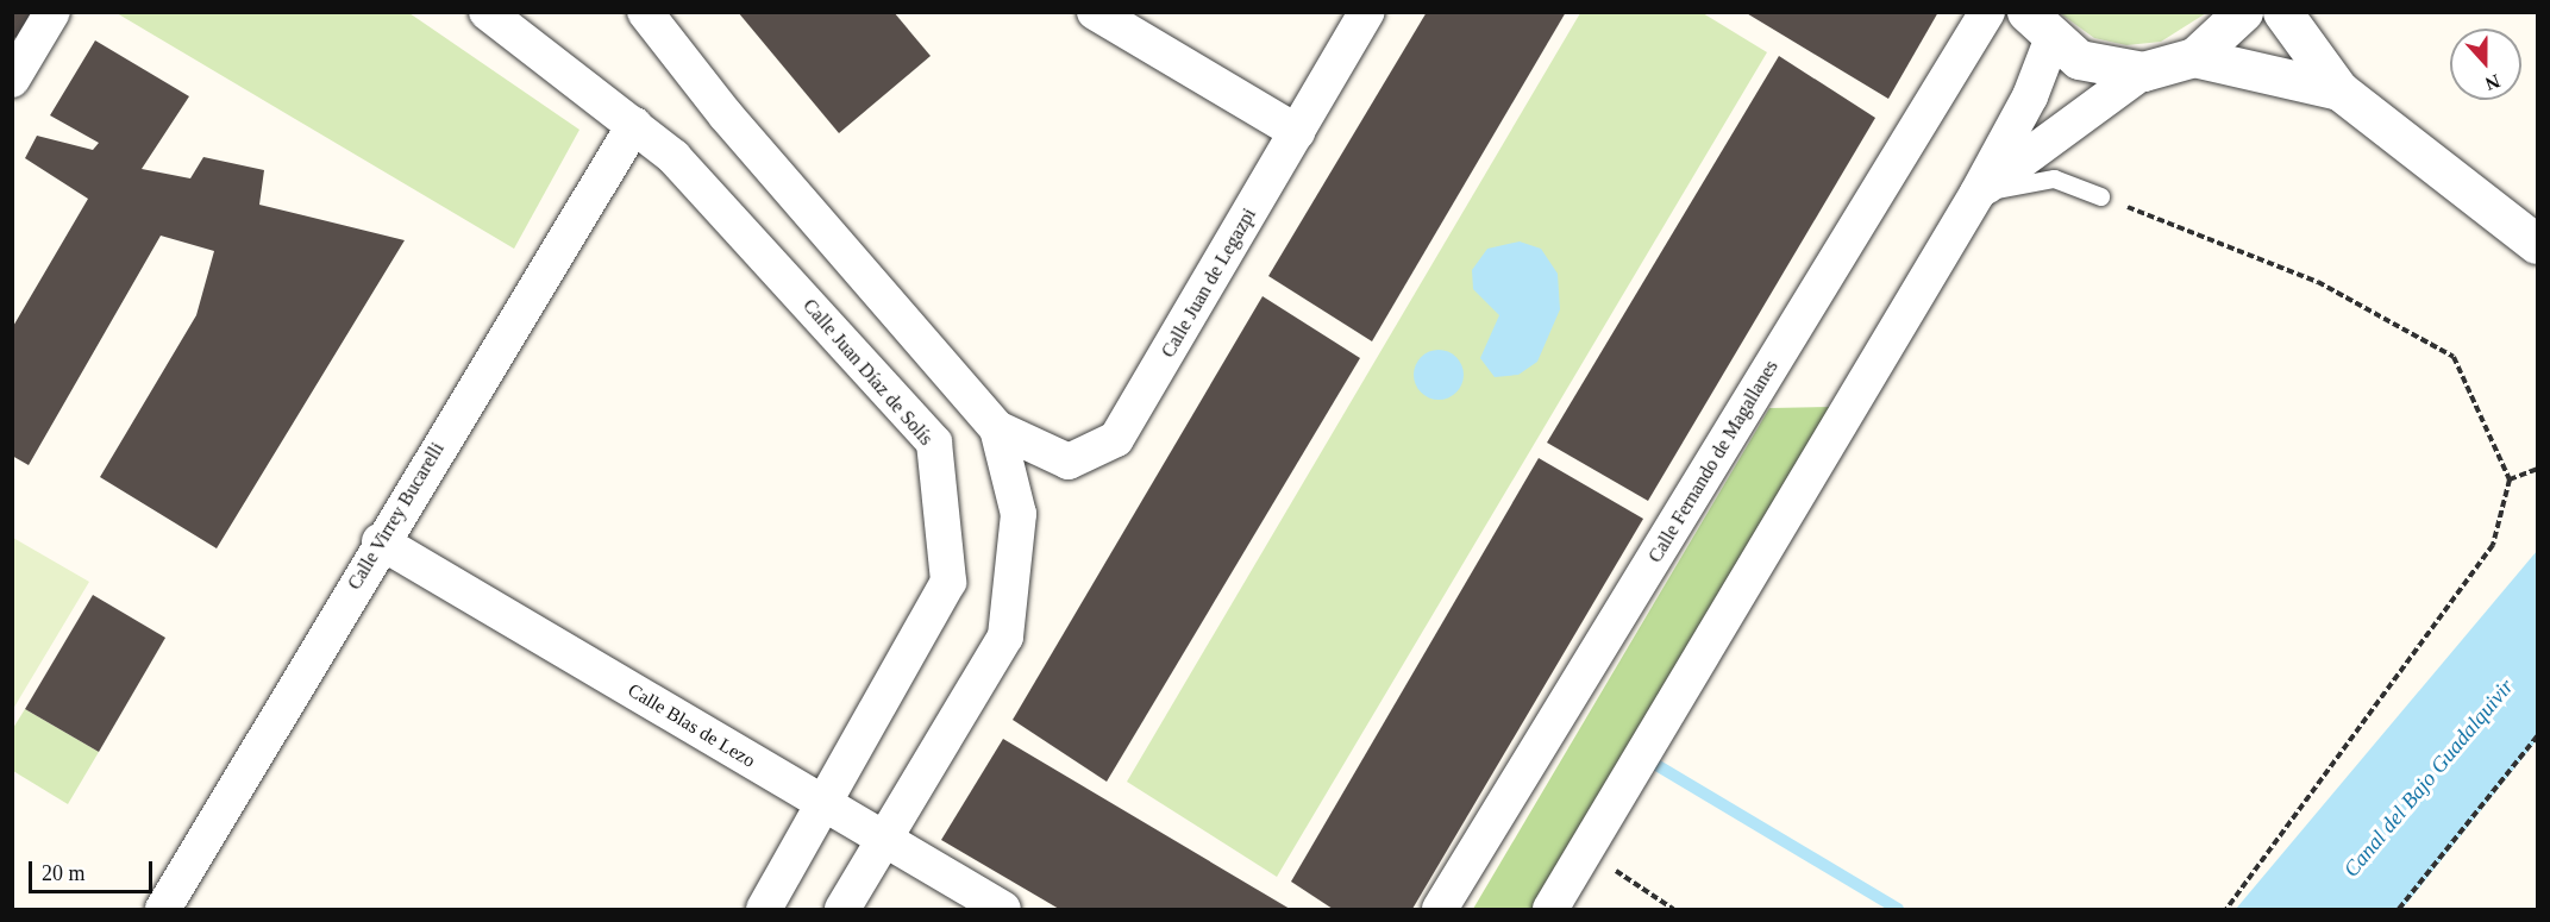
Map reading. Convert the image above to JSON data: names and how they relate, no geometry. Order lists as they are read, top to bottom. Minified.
{"streets":{"street":["Calle Juan de Legazpi","Calle Juan Díaz de Solís","Calle Fernando de Magallanes","Calle Virrey Bucarelli","Calle Blas de Lezo"]},"crossings":[["Calle Juan Díaz de Solís","Calle Virrey Bucarelli"],["Calle Juan Díaz de Solís","Calle Blas de Lezo"],["Calle Virrey Bucarelli","Calle Blas de Lezo"]],"water":["Canal del Bajo Guadalquivir"],"scale_bar":"20 m","north":"bottom"}
